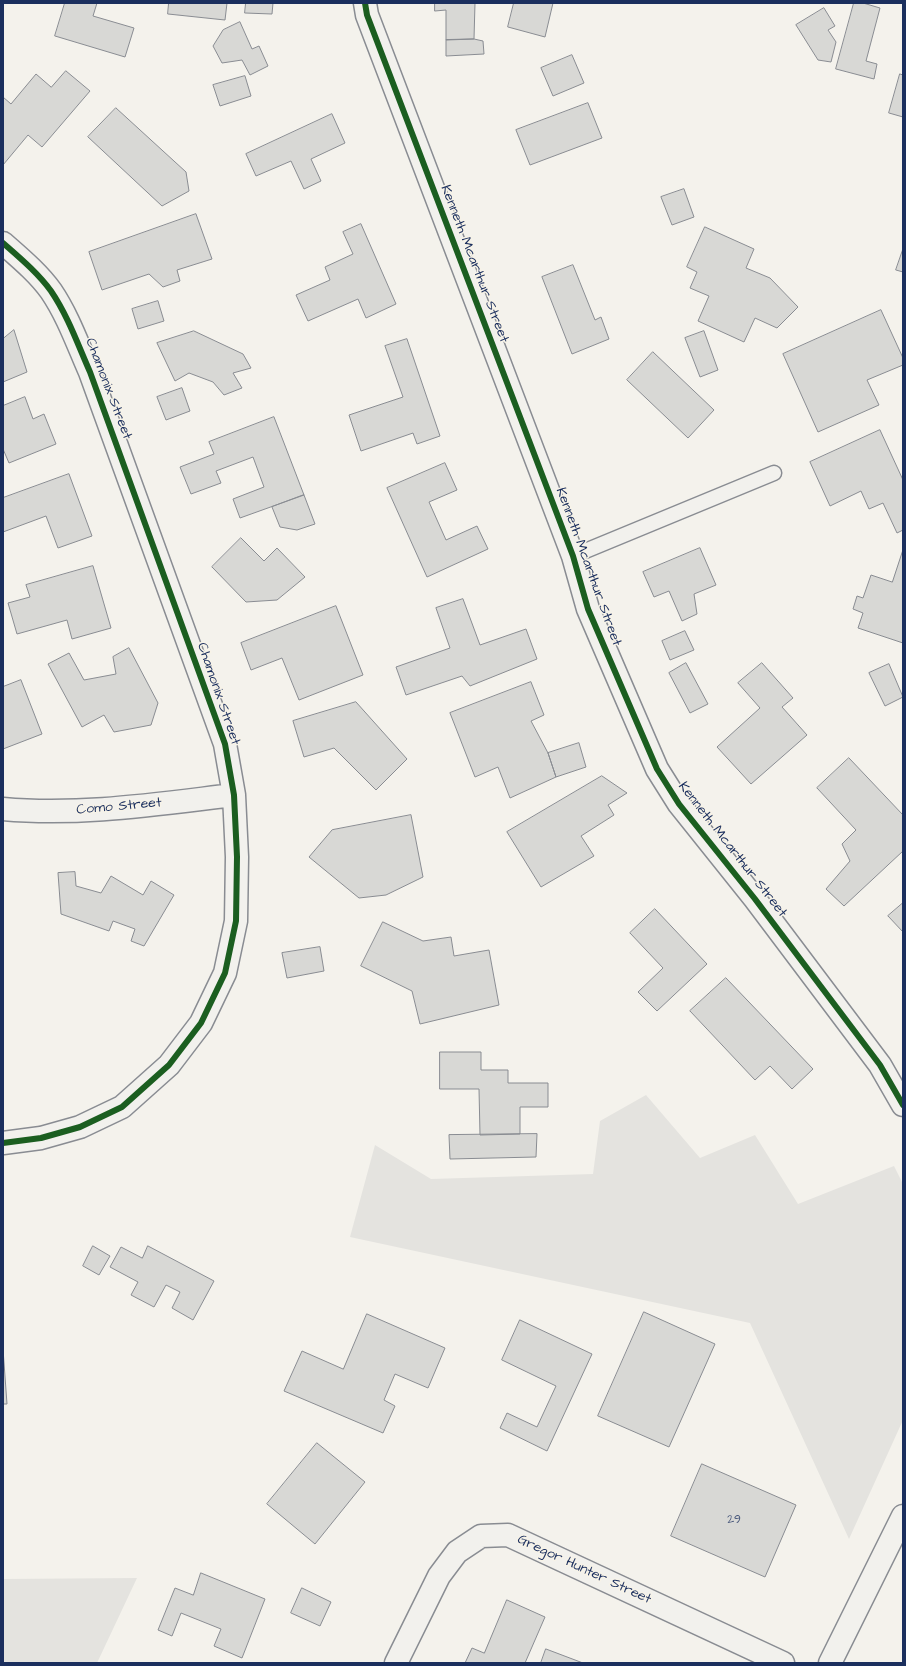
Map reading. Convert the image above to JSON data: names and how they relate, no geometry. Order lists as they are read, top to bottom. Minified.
{"streets":{"street":["Kenneth Mcarthur Street","Chamonix Street","Como Street","Gregor Hunter Street"]},"crossings":[["Chamonix Street","Como Street"]],"house_numbers":["29"]}
